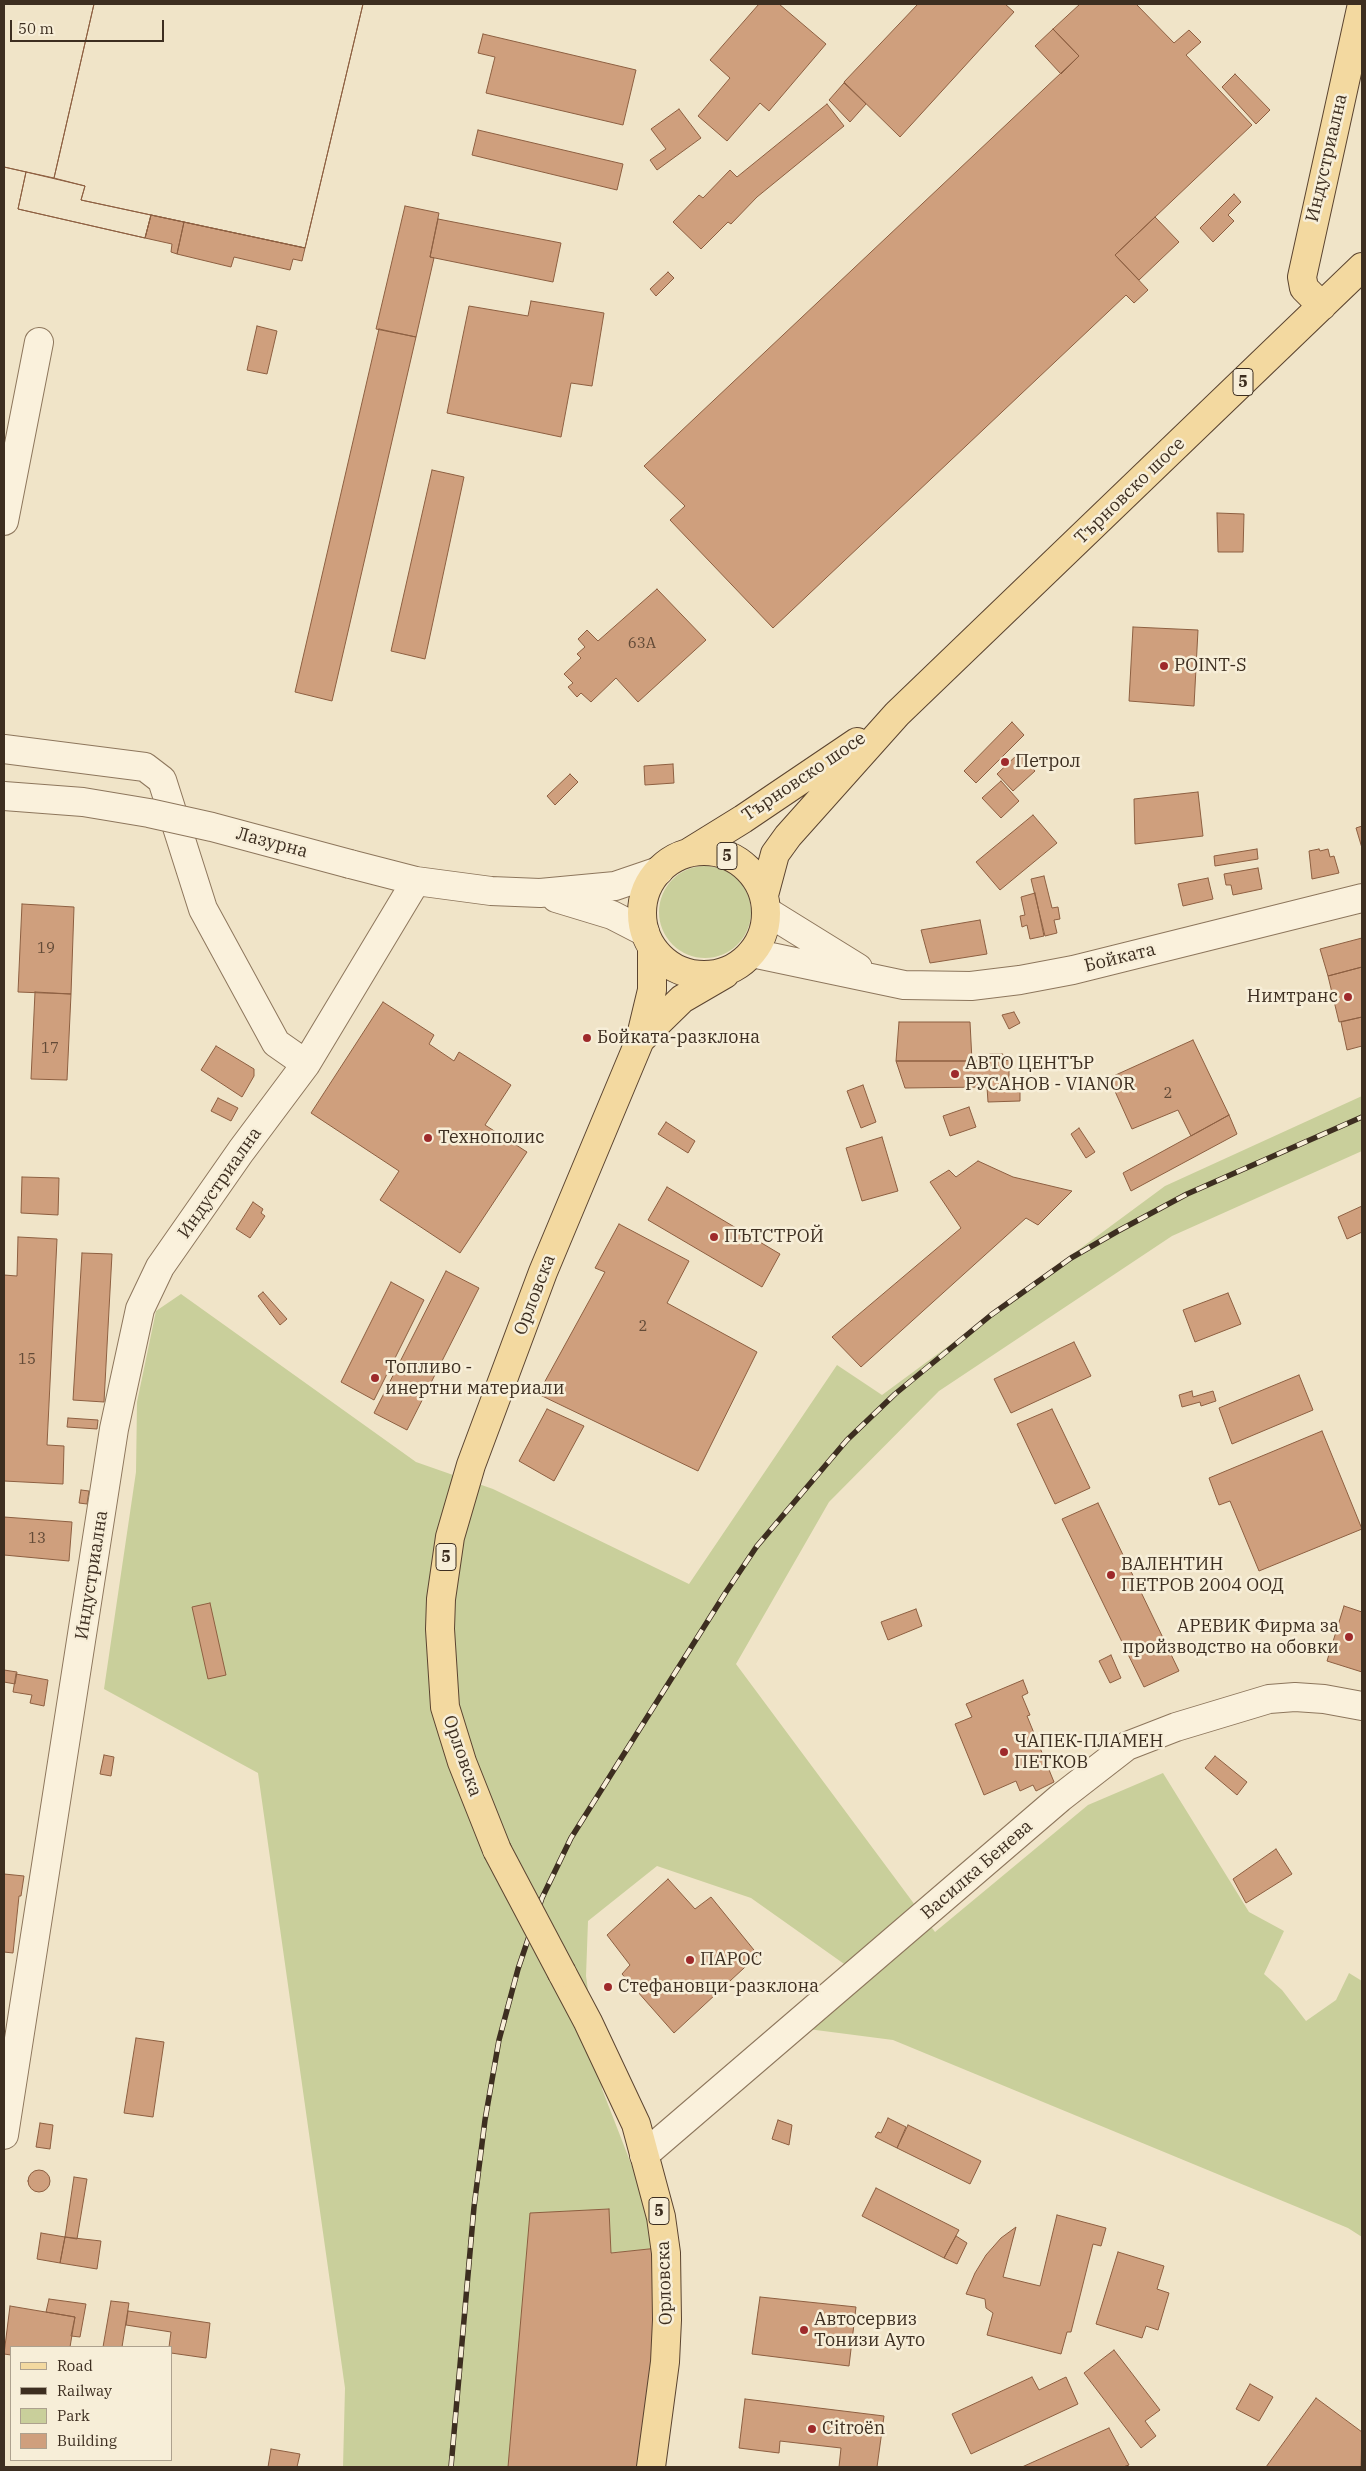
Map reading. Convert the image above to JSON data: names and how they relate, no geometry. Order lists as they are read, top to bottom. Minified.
{"streets":{"main road":["Индустриална","5","Търновско шосе","Орловска"],"street":["Лазурна","Бойката","Василка Бенева"]},"crossings":[["Индустриална","Търновско шосе"],["Индустриална","Лазурна"],["5","Търновско шосе"],["5","Лазурна"],["5","Бойката"],["5","Орловска"],["Търновско шосе","Лазурна"],["Търновско шосе","Бойката"],["Търновско шосе","Орловска"],["Лазурна","Бойката"],["Лазурна","Орловска"],["Бойката","Орловска"],["Орловска","Василка Бенева"]],"places":["POINT-S","Петрол","Нимтранс","Бойката-разклона","АВТО ЦЕНТЪР РУСАНОВ - VIANOR","Технополис","ПЪТСТРОЙ","Топливо - инертни материали","ВАЛЕНТИН ПЕТРОВ 2004 ООД","АРЕВИК Фирма за пройзводство на обовки","ЧАПЕК-ПЛАМЕН ПЕТКОВ","ПАРОС","Стефановци-разклона","Автосервиз Тонизи Ауто","Citroën"],"house_numbers":["63А","19","17","2","2","15","13"],"legend":["Road","Railway","Park","Building"],"scale_bar":"50 m"}
